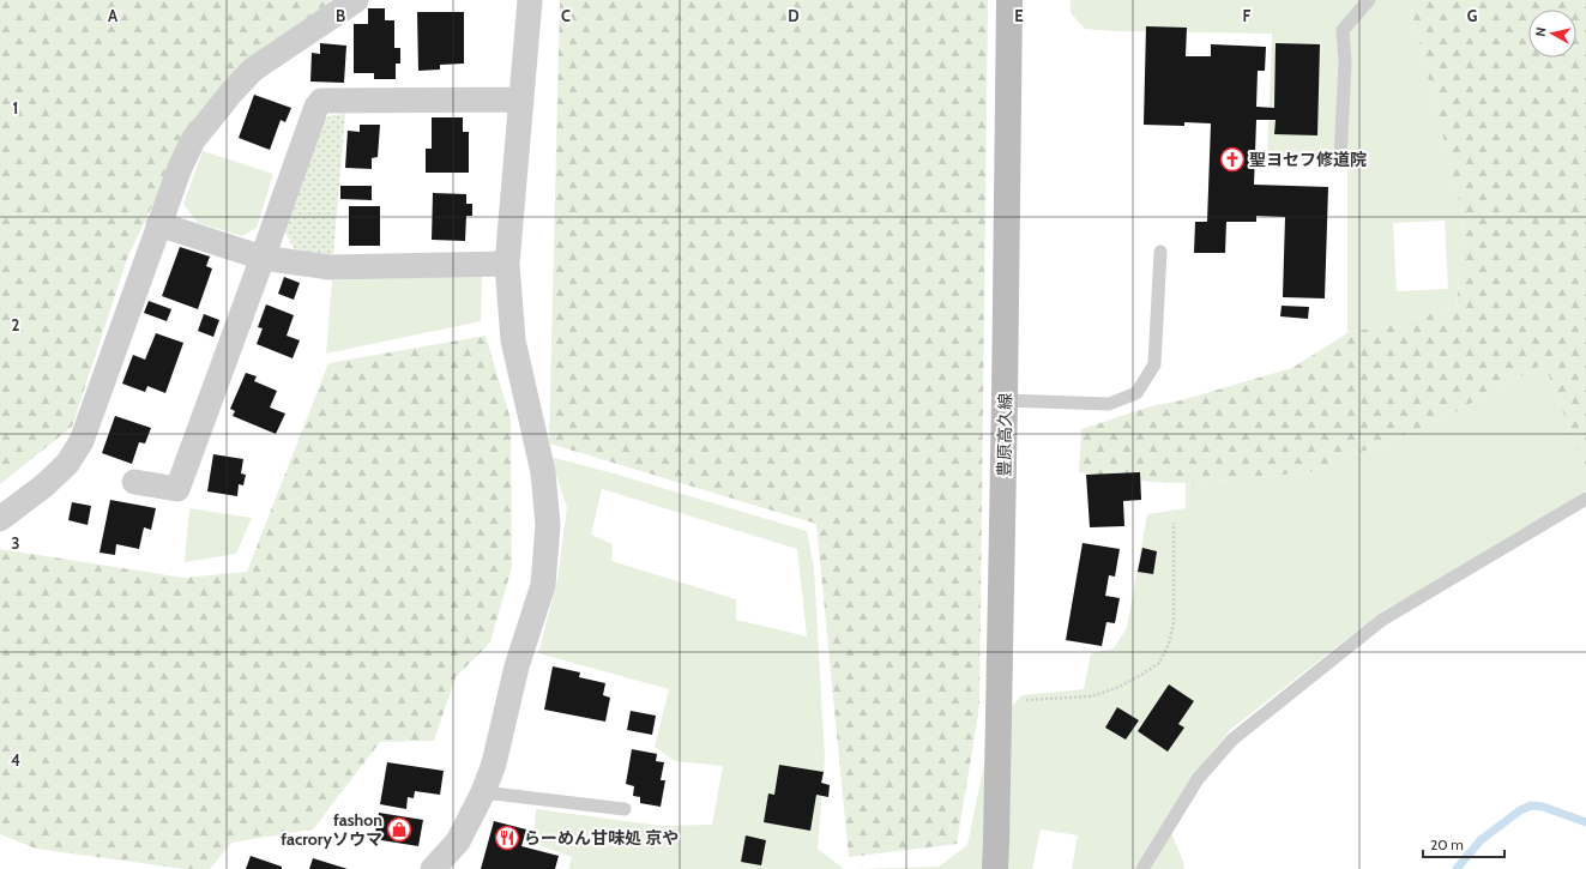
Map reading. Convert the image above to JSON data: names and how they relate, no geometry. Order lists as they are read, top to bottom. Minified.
{"streets":{"main road":["豊原高久線"]},"places":{"church":["聖ヨセフ修道院"],"shop":["fashon facroryソウマ"],"restaurant":["らーめん甘味処 京や"]},"scale_bar":"20 m","north":"left","grid":{"columns":["A","B","C","D","E","F","G"],"rows":["1","2","3","4"]}}
